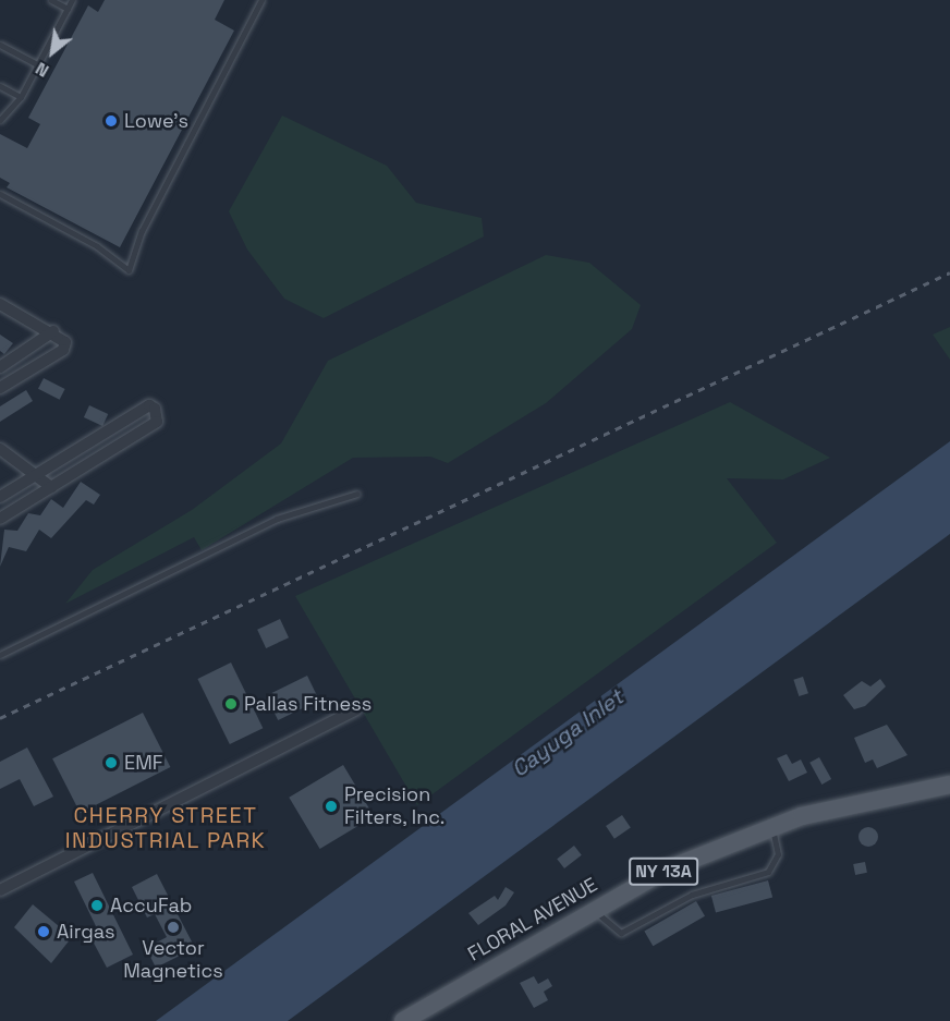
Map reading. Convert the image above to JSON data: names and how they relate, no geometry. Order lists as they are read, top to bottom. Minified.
{"streets":{"main road":["NY 13A","FLORAL AVENUE"]},"districts":["CHERRY STREET INDUSTRIAL PARK"],"water":["Cayuga Inlet"],"places":["Lowe's","Pallas Fitness","EMF","Precision Filters, Inc.","AccuFab","Vector Magnetics","Airgas"],"north":"bottom left"}
